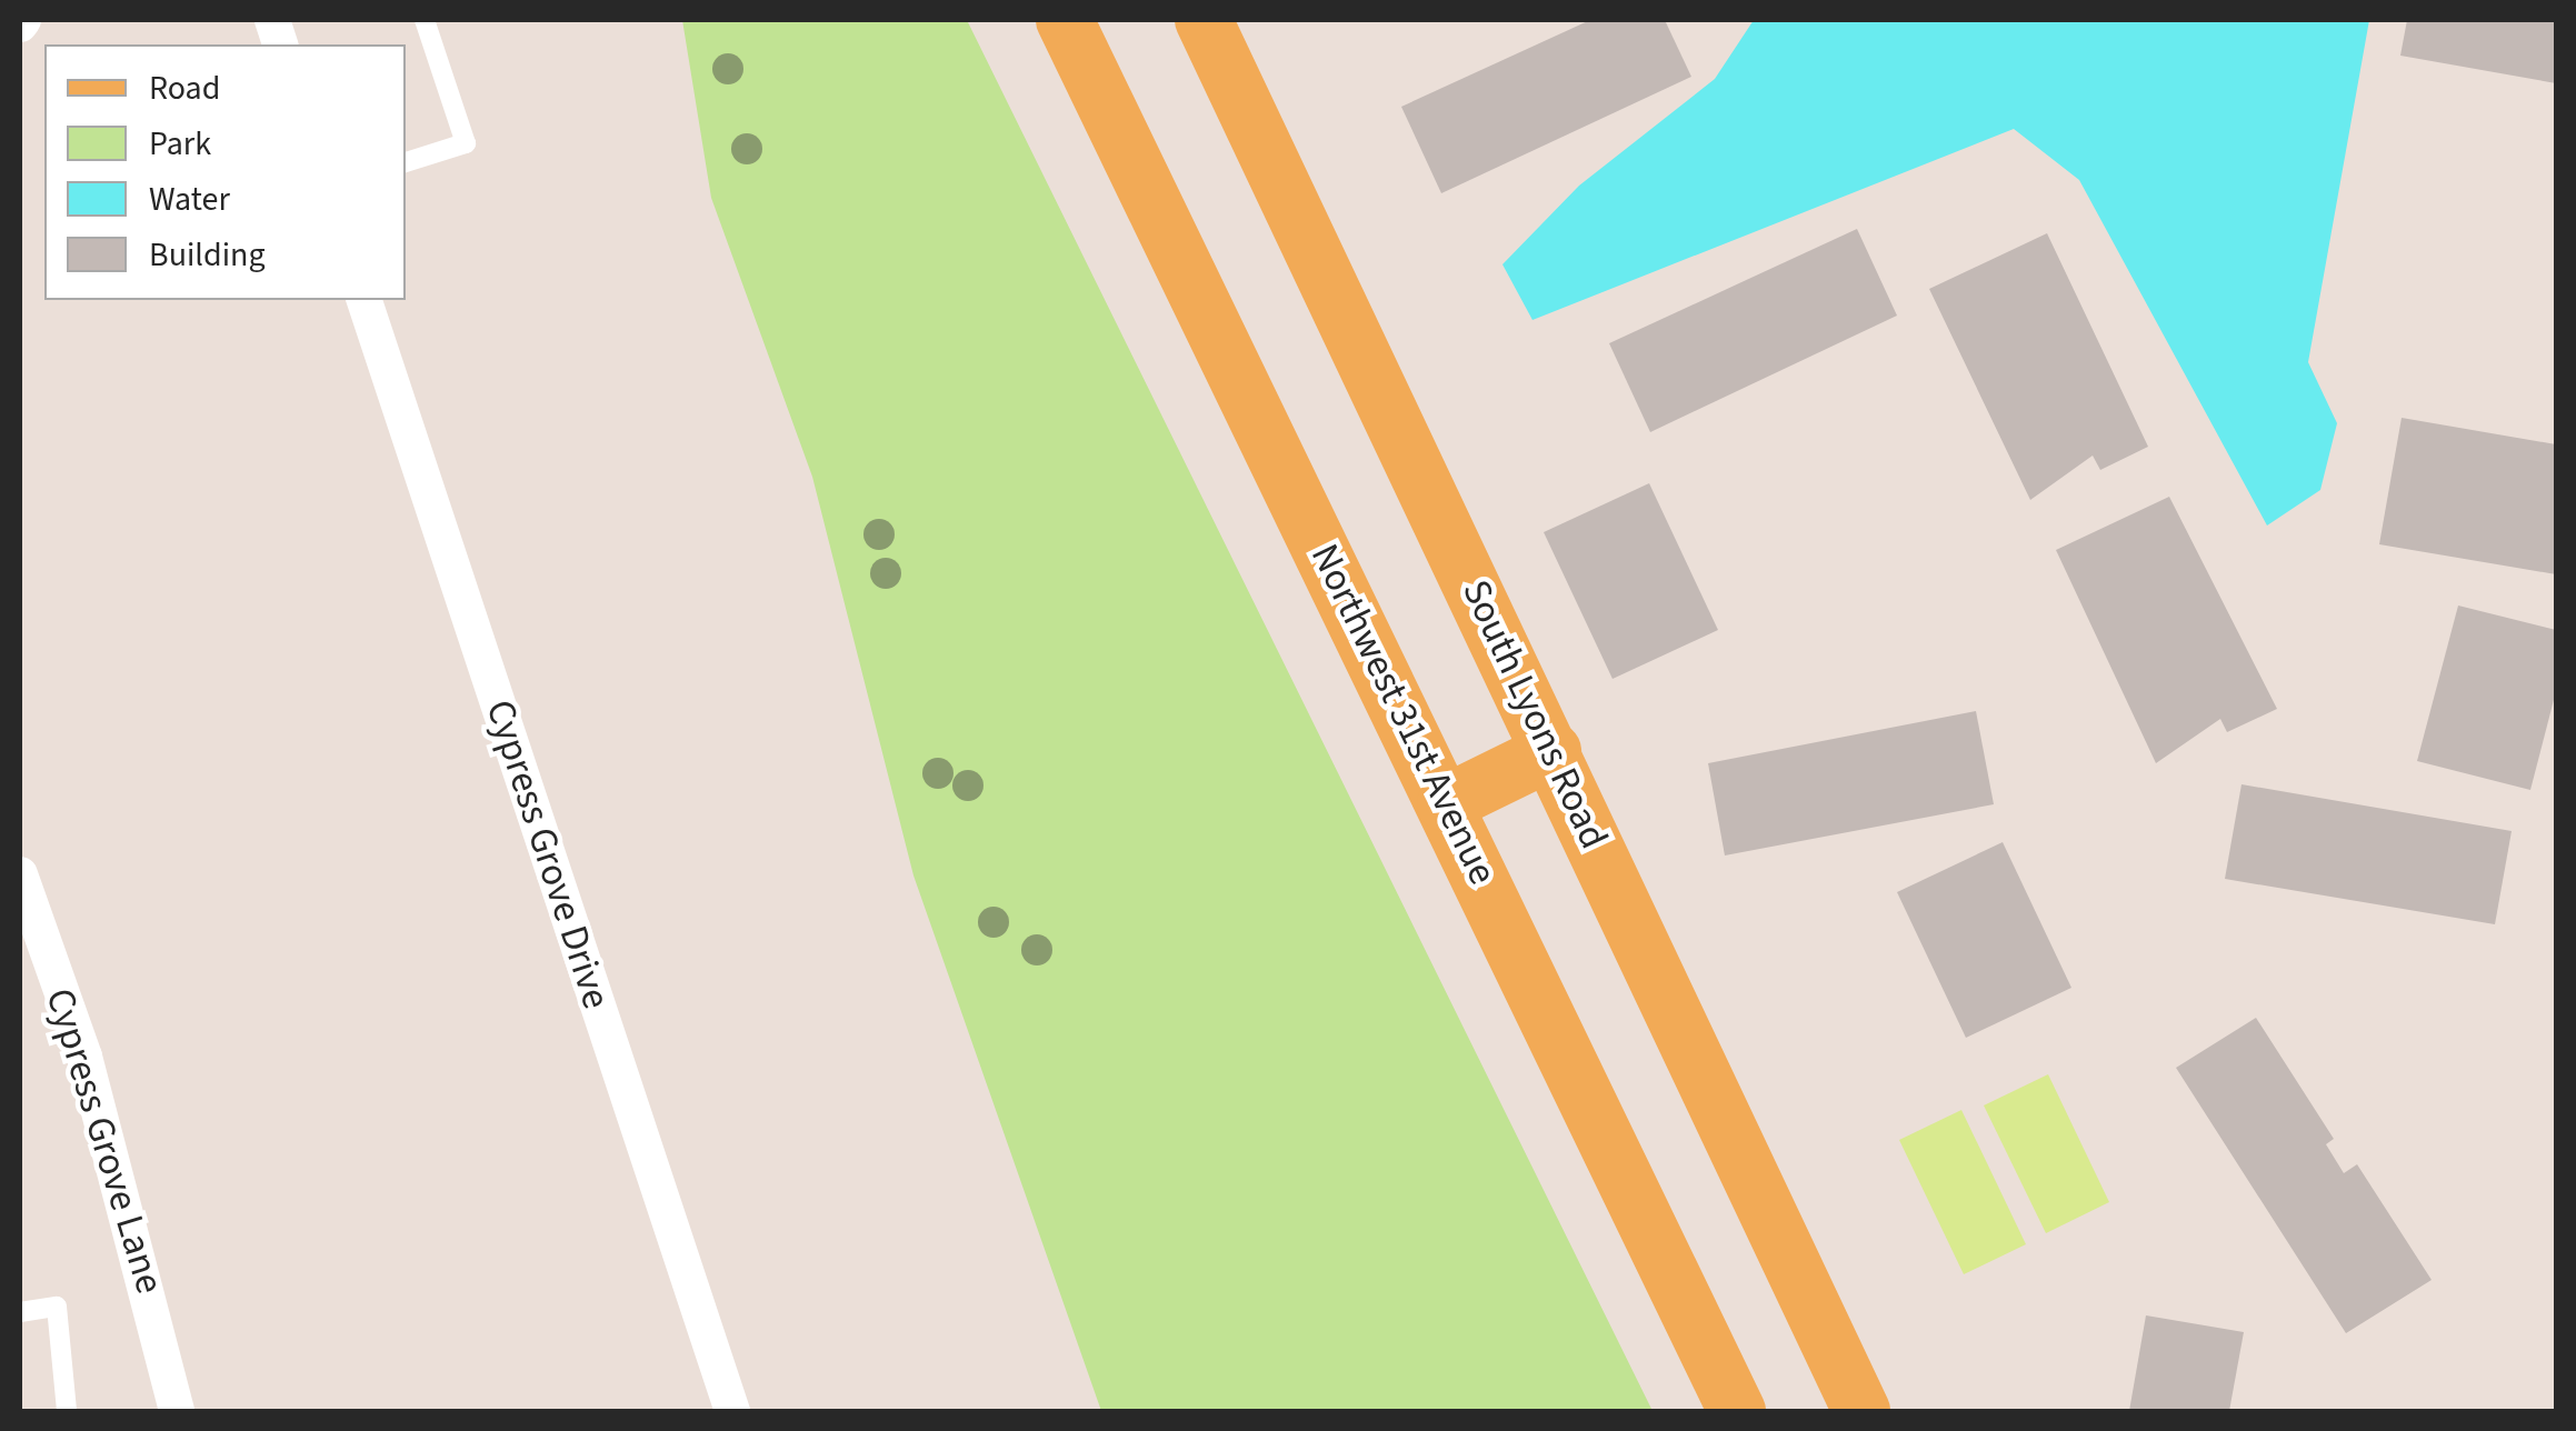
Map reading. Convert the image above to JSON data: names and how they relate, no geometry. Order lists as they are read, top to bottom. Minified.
{"streets":{"main road":["Northwest 31st Avenue","South Lyons Road"],"street":["Cypress Grove Drive","Cypress Grove Lane"]},"legend":["Road","Park","Water","Building"]}
